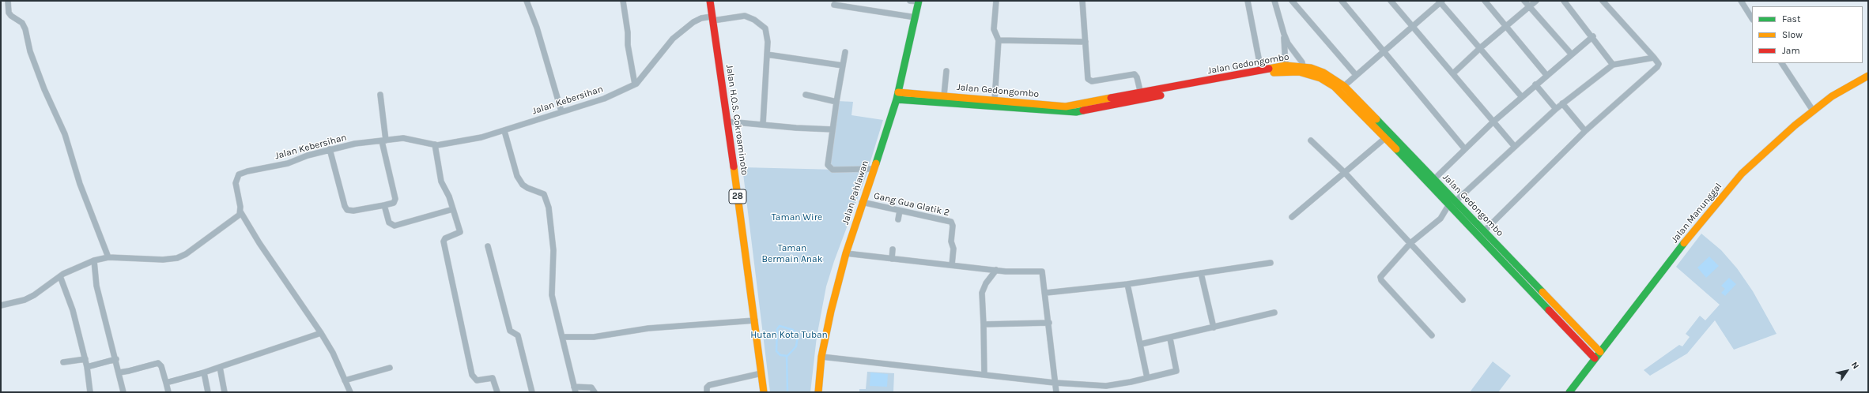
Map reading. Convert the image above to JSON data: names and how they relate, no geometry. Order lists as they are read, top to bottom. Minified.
{"streets":{"main road":["Jalan Gedongombo","Jalan H.O.S. Cokroaminoto","Jalan Pahlawan","28","Jalan Manunggal"],"street":["Jalan Kebersihan","Gang Gua Glatik 2"]},"crossings":[["Jalan Gedongombo","Jalan Pahlawan"],["Jalan Gedongombo","Jalan Manunggal"],["Jalan Kebersihan","Jalan H.O.S. Cokroaminoto"],["Jalan Pahlawan","Gang Gua Glatik 2"]],"parks":["Taman Wire","Taman Bermain Anak","Hutan Kota Tuban"],"legend":["Fast","Slow","Jam"],"north":"top right"}
